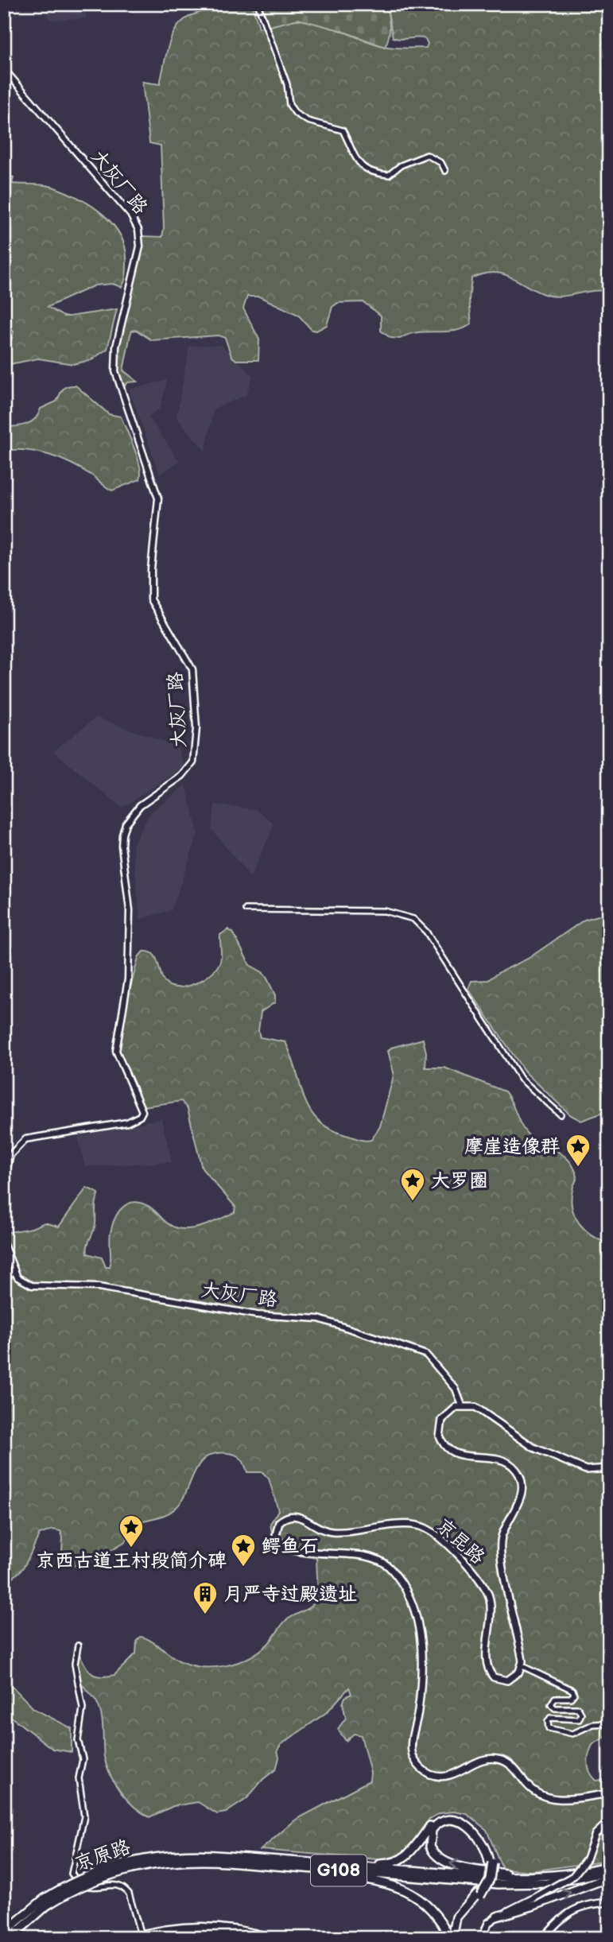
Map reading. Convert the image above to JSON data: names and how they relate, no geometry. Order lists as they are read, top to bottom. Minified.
{"streets":{"highway":["京原路","G108"],"main road":["京昆路"],"street":["大灰厂路"]},"crossings":[["大灰厂路","京昆路"],["京原路","G108"]],"places":{"place":["摩崖造像群","大罗圈","京西古道王村段简介碑","鳄鱼石"],"building":["月严寺过殿遗址"]}}
